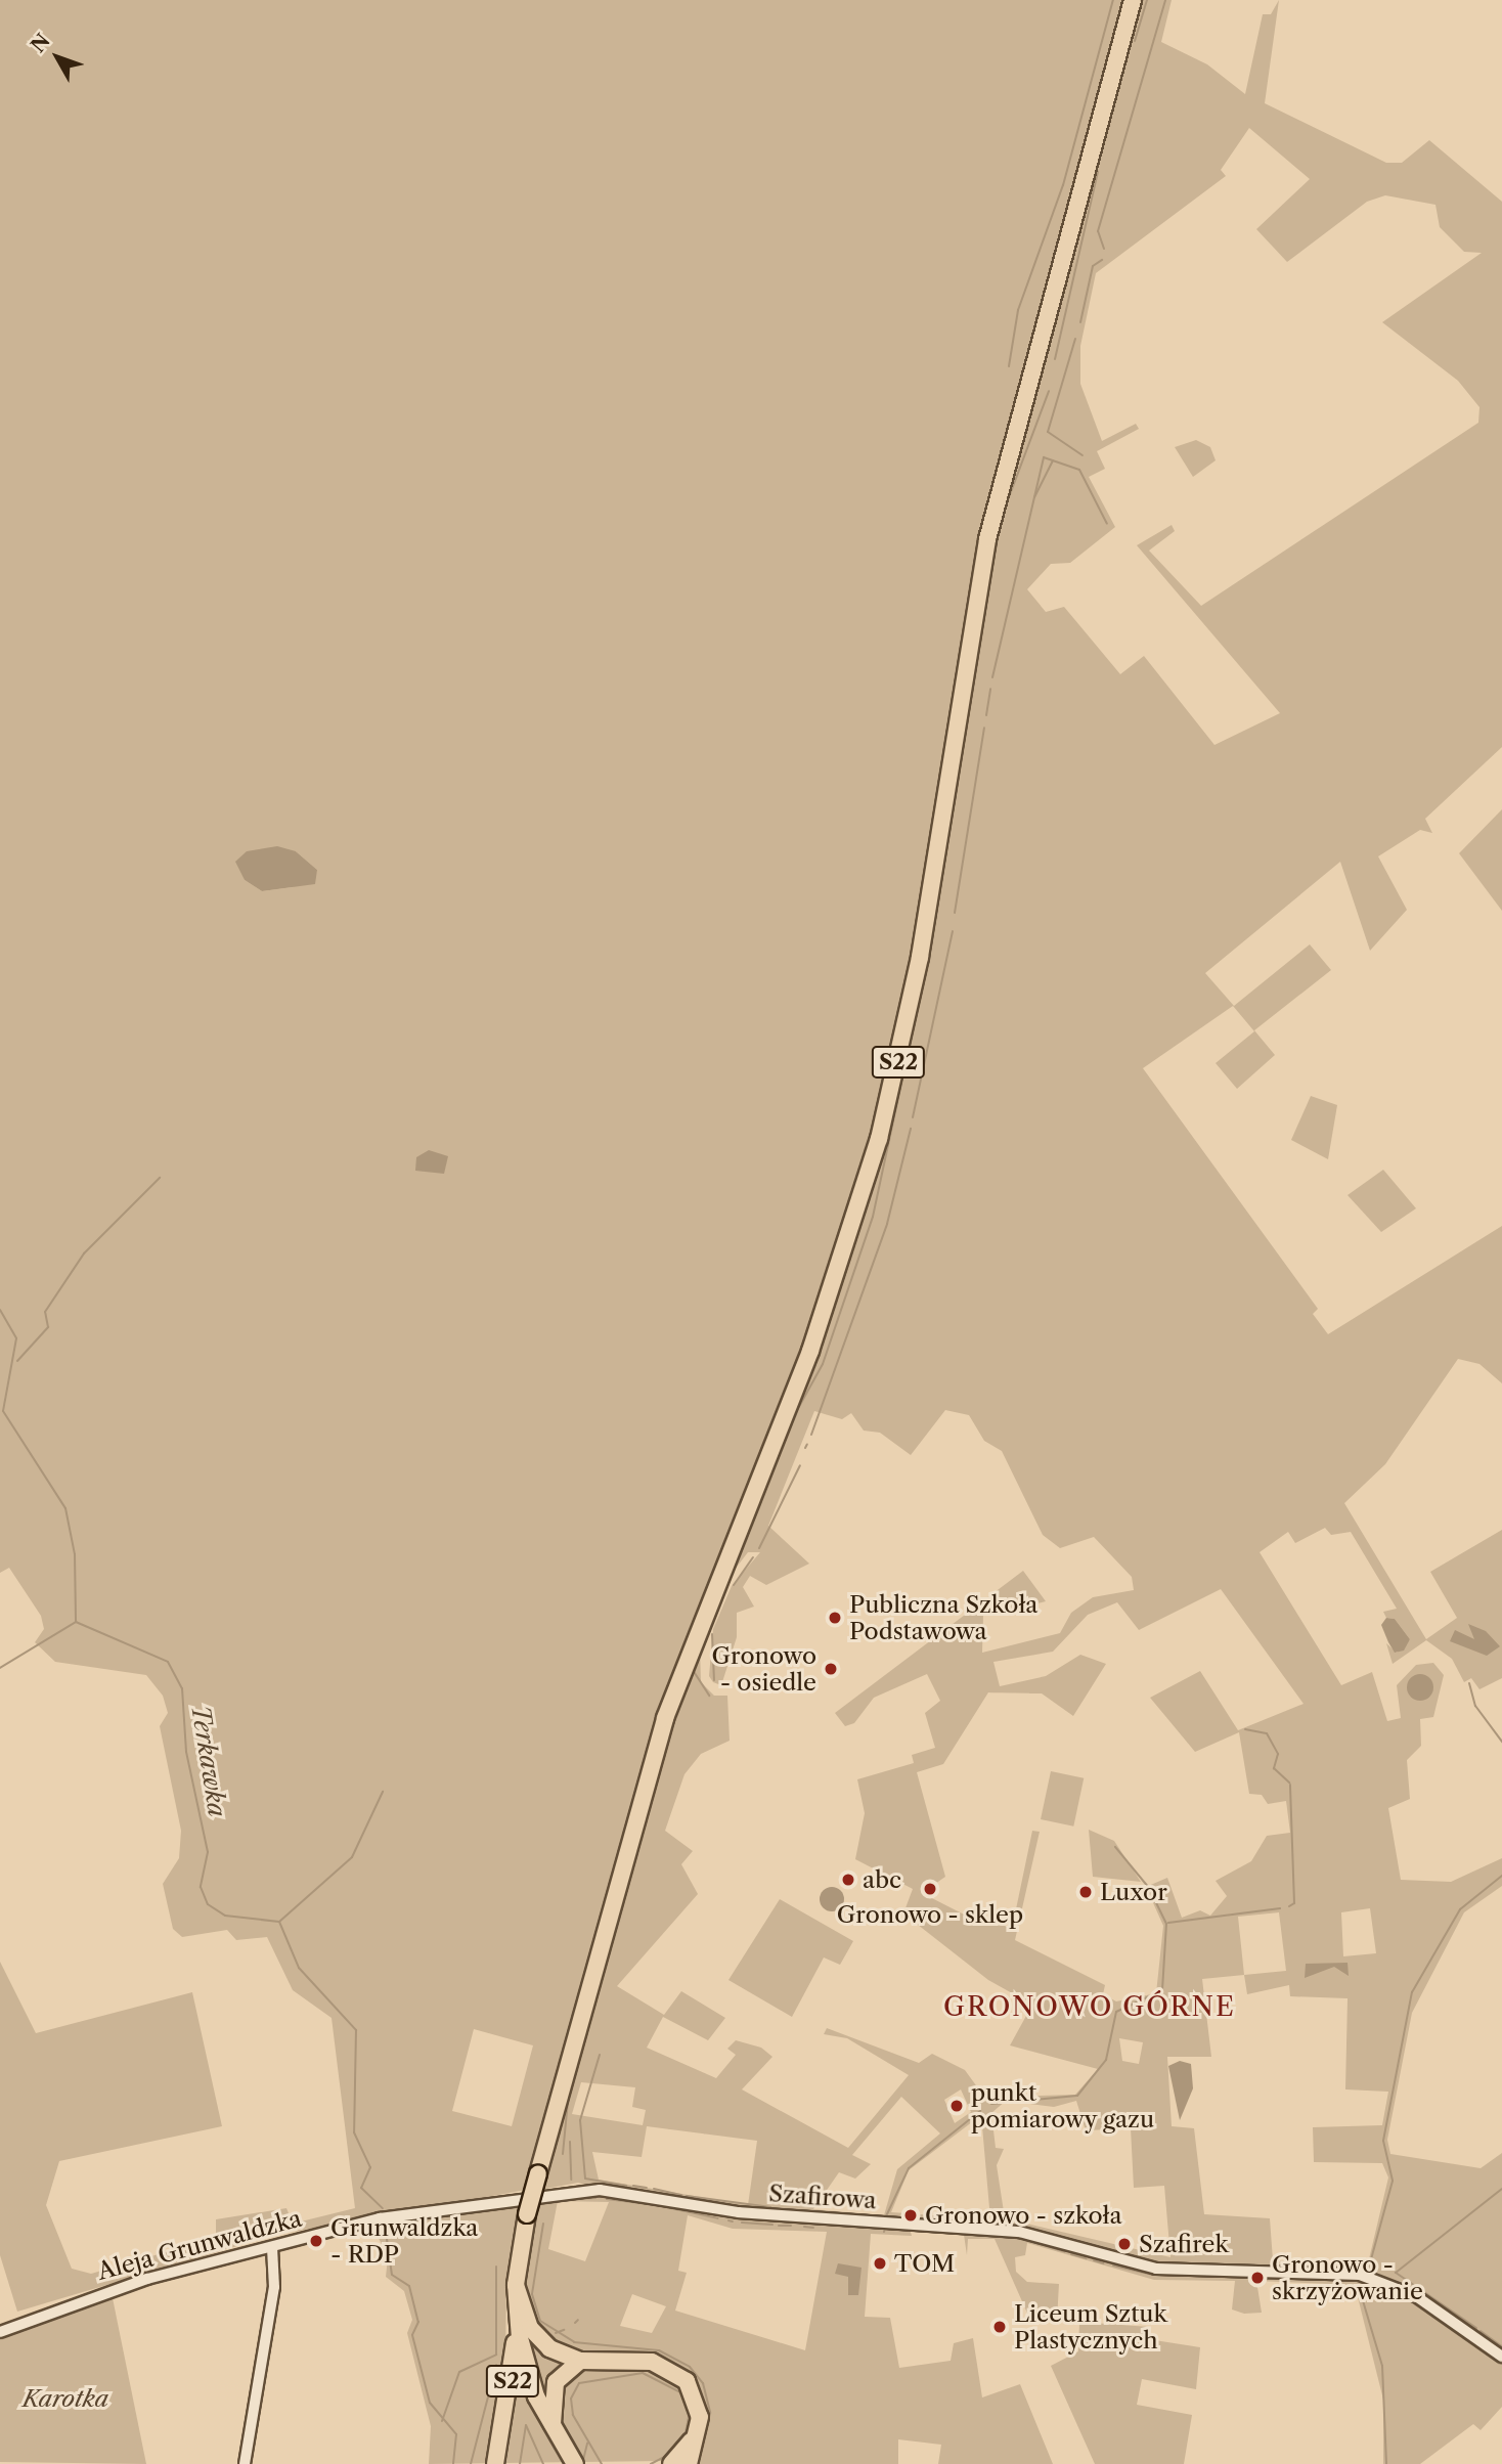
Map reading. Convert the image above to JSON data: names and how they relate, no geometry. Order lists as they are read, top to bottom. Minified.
{"streets":{"highway":["S22"],"street":["Szafirowa","Aleja Grunwaldzka"]},"crossings":[["Szafirowa","Aleja Grunwaldzka"]],"districts":["GRONOWO GÓRNE"],"water":["Terkawka"],"parks":["Karotka"],"places":["Publiczna Szkoła Podstawowa","Gronowo - osiedle","abc","Gronowo - sklep","Luxor","punkt pomiarowy gazu","Gronowo - szkoła","Grunwaldzka - RDP","Szafirek","TOM","Gronowo - skrzyżowanie","Liceum Sztuk Plastycznych"],"north":"top left"}
